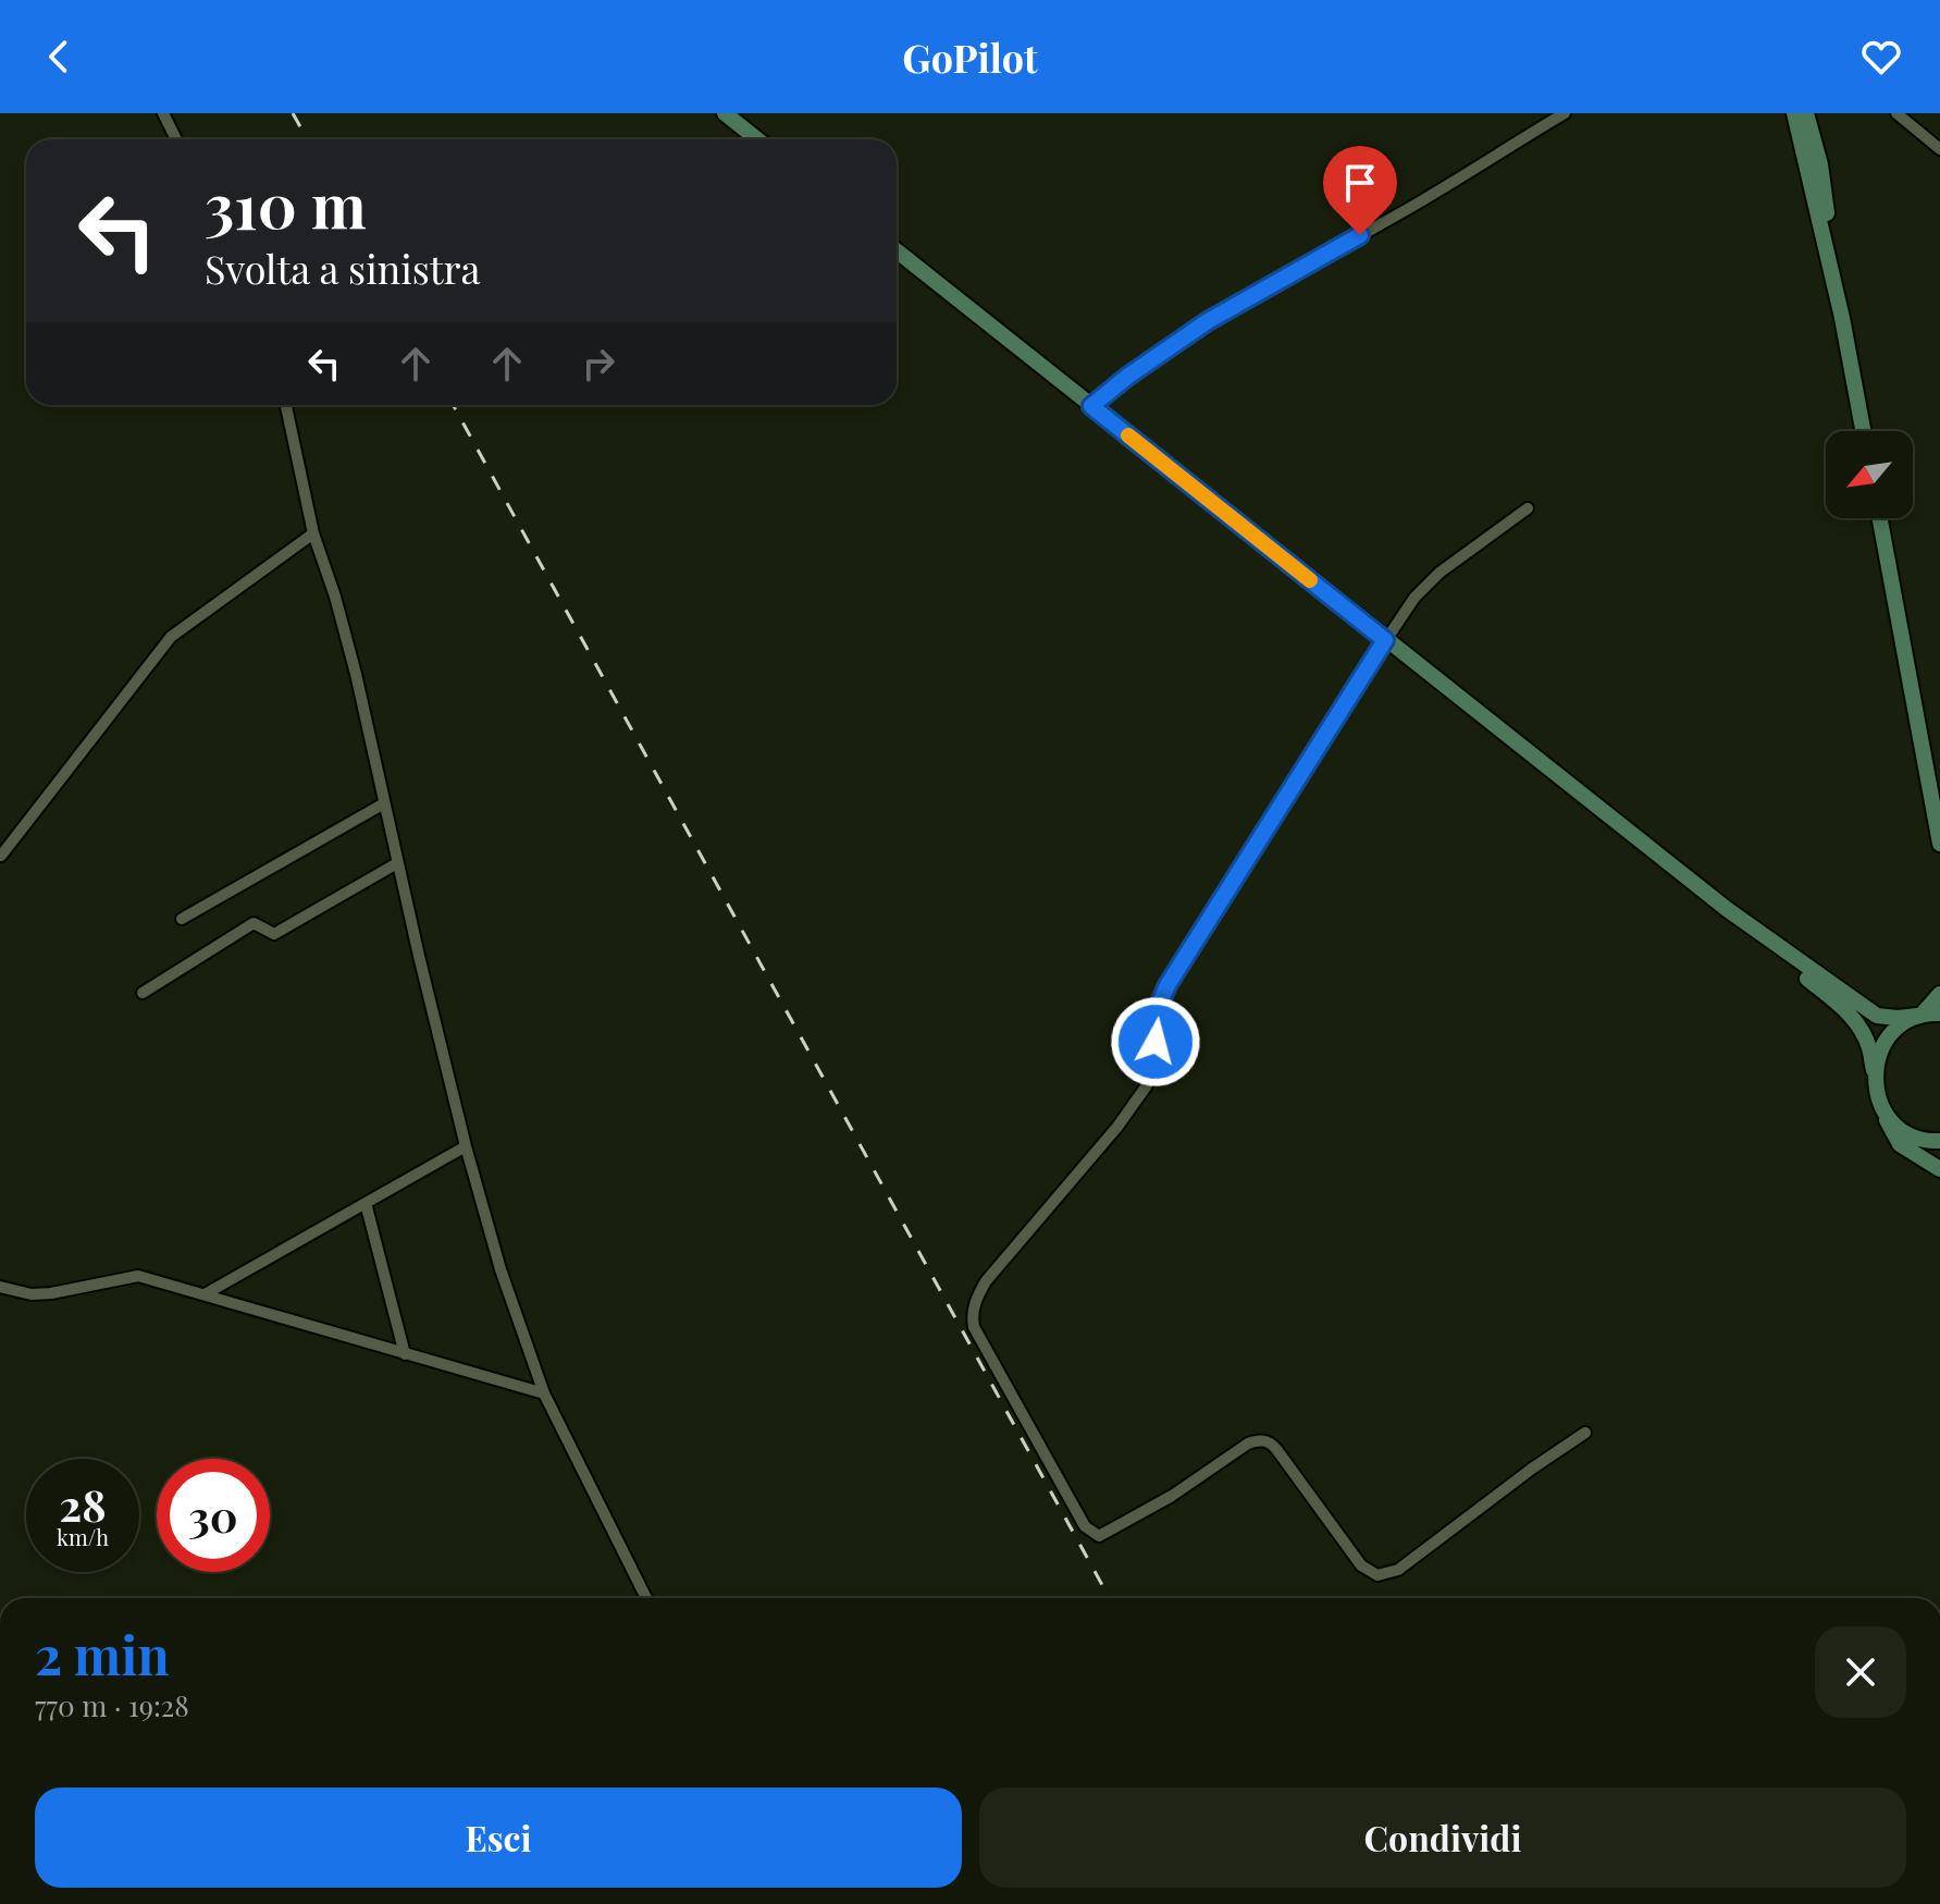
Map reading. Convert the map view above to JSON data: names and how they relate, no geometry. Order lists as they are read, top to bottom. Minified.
{"north":"bottom left","page":{"header":"GoPilot","turn":["310 m","Svolta a sinistra"],"speed":"28 km/h","limit":"30","heading":["2 min","770 m · 19:28"],"buttons":["Esci","Condividi"]}}
